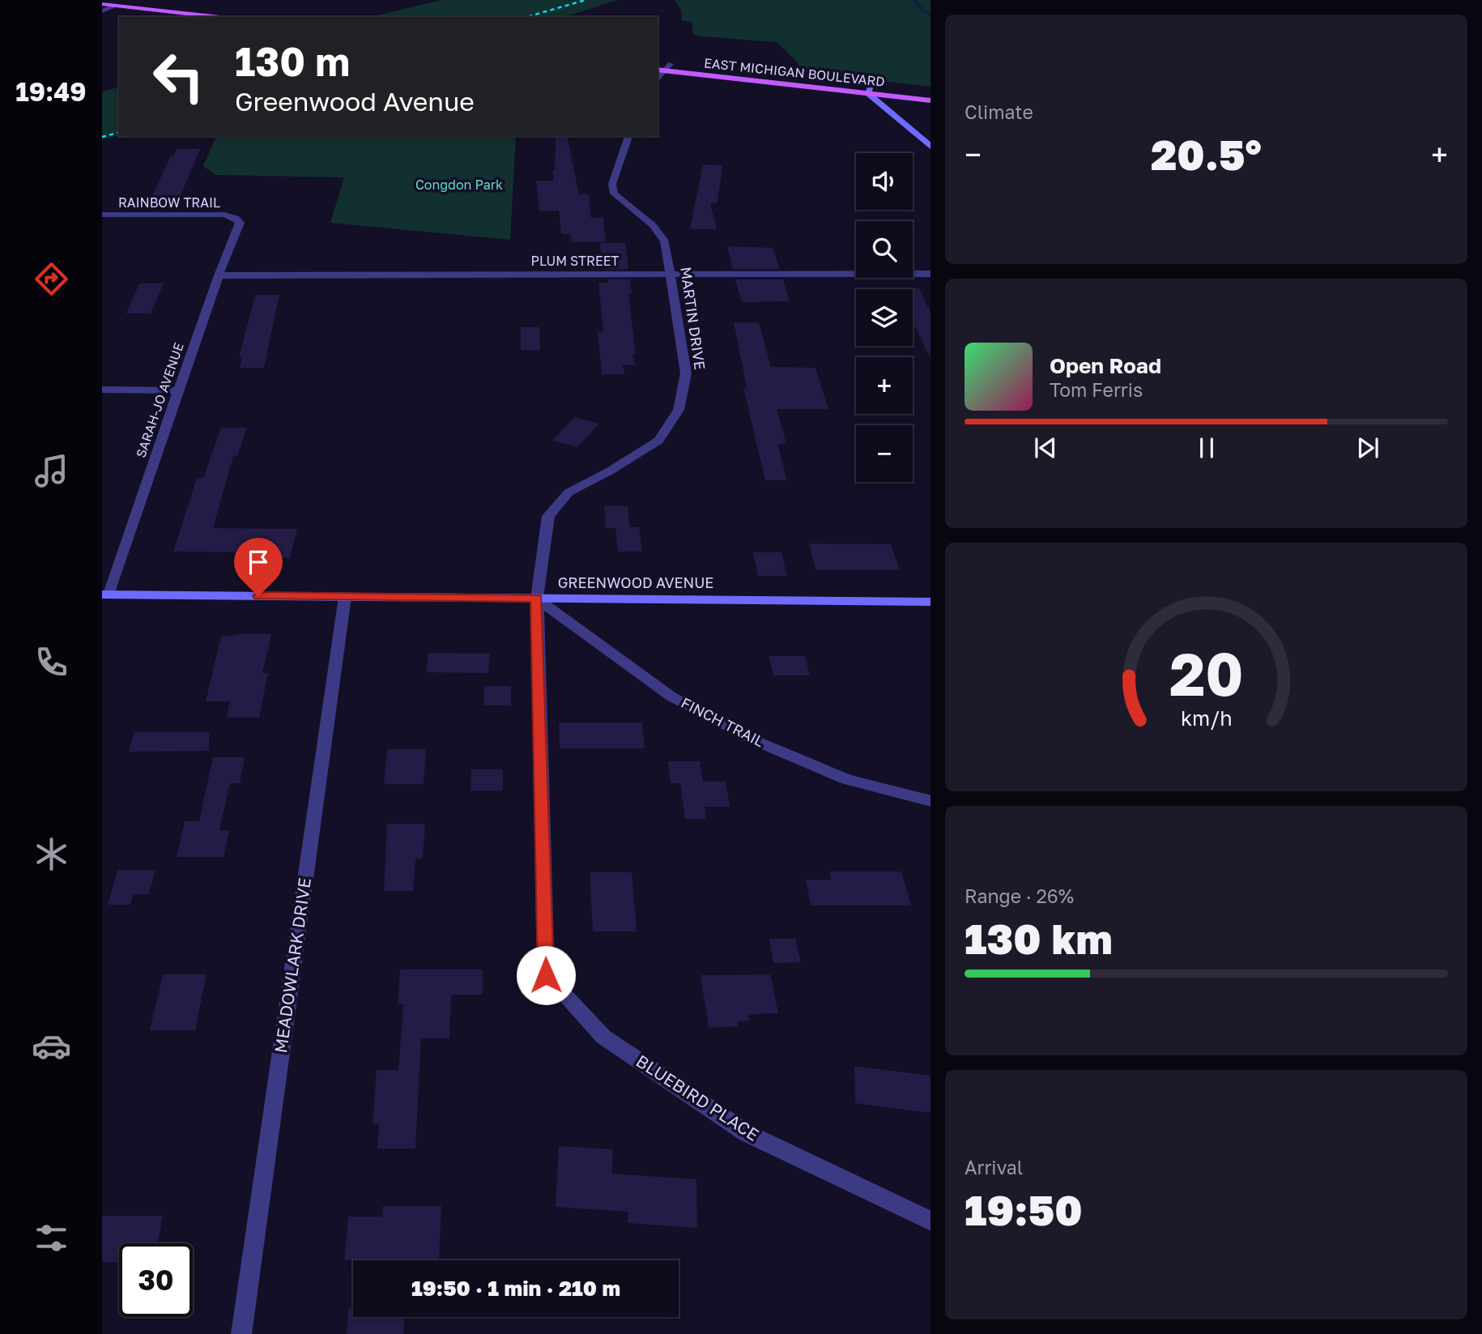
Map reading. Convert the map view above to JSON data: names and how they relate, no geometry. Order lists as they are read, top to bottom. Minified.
{"streets":{"main road":["EAST MICHIGAN BOULEVARD"],"street":["RAINBOW TRAIL","PLUM STREET","MARTIN DRIVE","SARAH-JO AVENUE","GREENWOOD AVENUE","FINCH TRAIL","MEADOWLARK DRIVE","BLUEBIRD PLACE"]},"crossings":[["RAINBOW TRAIL","SARAH-JO AVENUE"],["PLUM STREET","MARTIN DRIVE"],["PLUM STREET","SARAH-JO AVENUE"],["MARTIN DRIVE","GREENWOOD AVENUE"],["MARTIN DRIVE","FINCH TRAIL"],["MARTIN DRIVE","BLUEBIRD PLACE"],["SARAH-JO AVENUE","GREENWOOD AVENUE"],["GREENWOOD AVENUE","FINCH TRAIL"],["GREENWOOD AVENUE","MEADOWLARK DRIVE"]],"parks":["Congdon Park"],"page":{"tabs":"19:49","tile":["Climate",["Range · 26%","130 km"],["Arrival","19:50"]],"turn":["130 m","Greenwood Avenue"],"heat":["−","20.5°","+"],"map_buttons":["+","−"],"song":["Open Road","Tom Ferris"],"limit":"30","trip":"19:50 · 1 min · 210 m","gauge":["20","km/h"]}}
